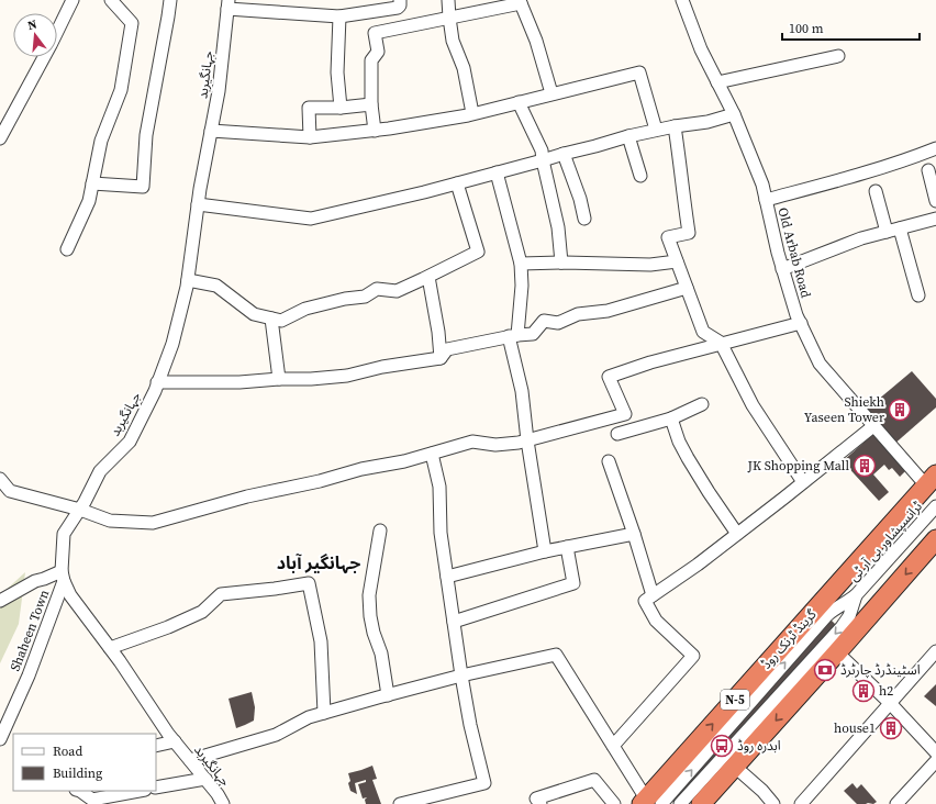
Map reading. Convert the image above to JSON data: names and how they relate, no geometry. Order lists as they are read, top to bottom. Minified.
{"streets":{"highway":["گرینڈ ٹرنک روڈ","N-5"],"street":["جہانگیربد","Old Arbab Road","ٹرانسپشاور بی آر ٹی","Shaheen Town"]},"crossings":[["جہانگیربد","Shaheen Town"],["Old Arbab Road","گرینڈ ٹرنک روڈ"],["ٹرانسپشاور بی آر ٹی","گرینڈ ٹرنک روڈ"]],"districts":["جہانگیر آباد"],"places":{"building":["Shiekh Yaseen Tower","JK Shopping Mall","h2","house1"],"bank":["اسٹینڈرڈ چارٹرڈ"],"bus stop":["ابدرہ روڈ"]},"legend":["Road","Building"],"scale_bar":"100 m","north":"top"}
